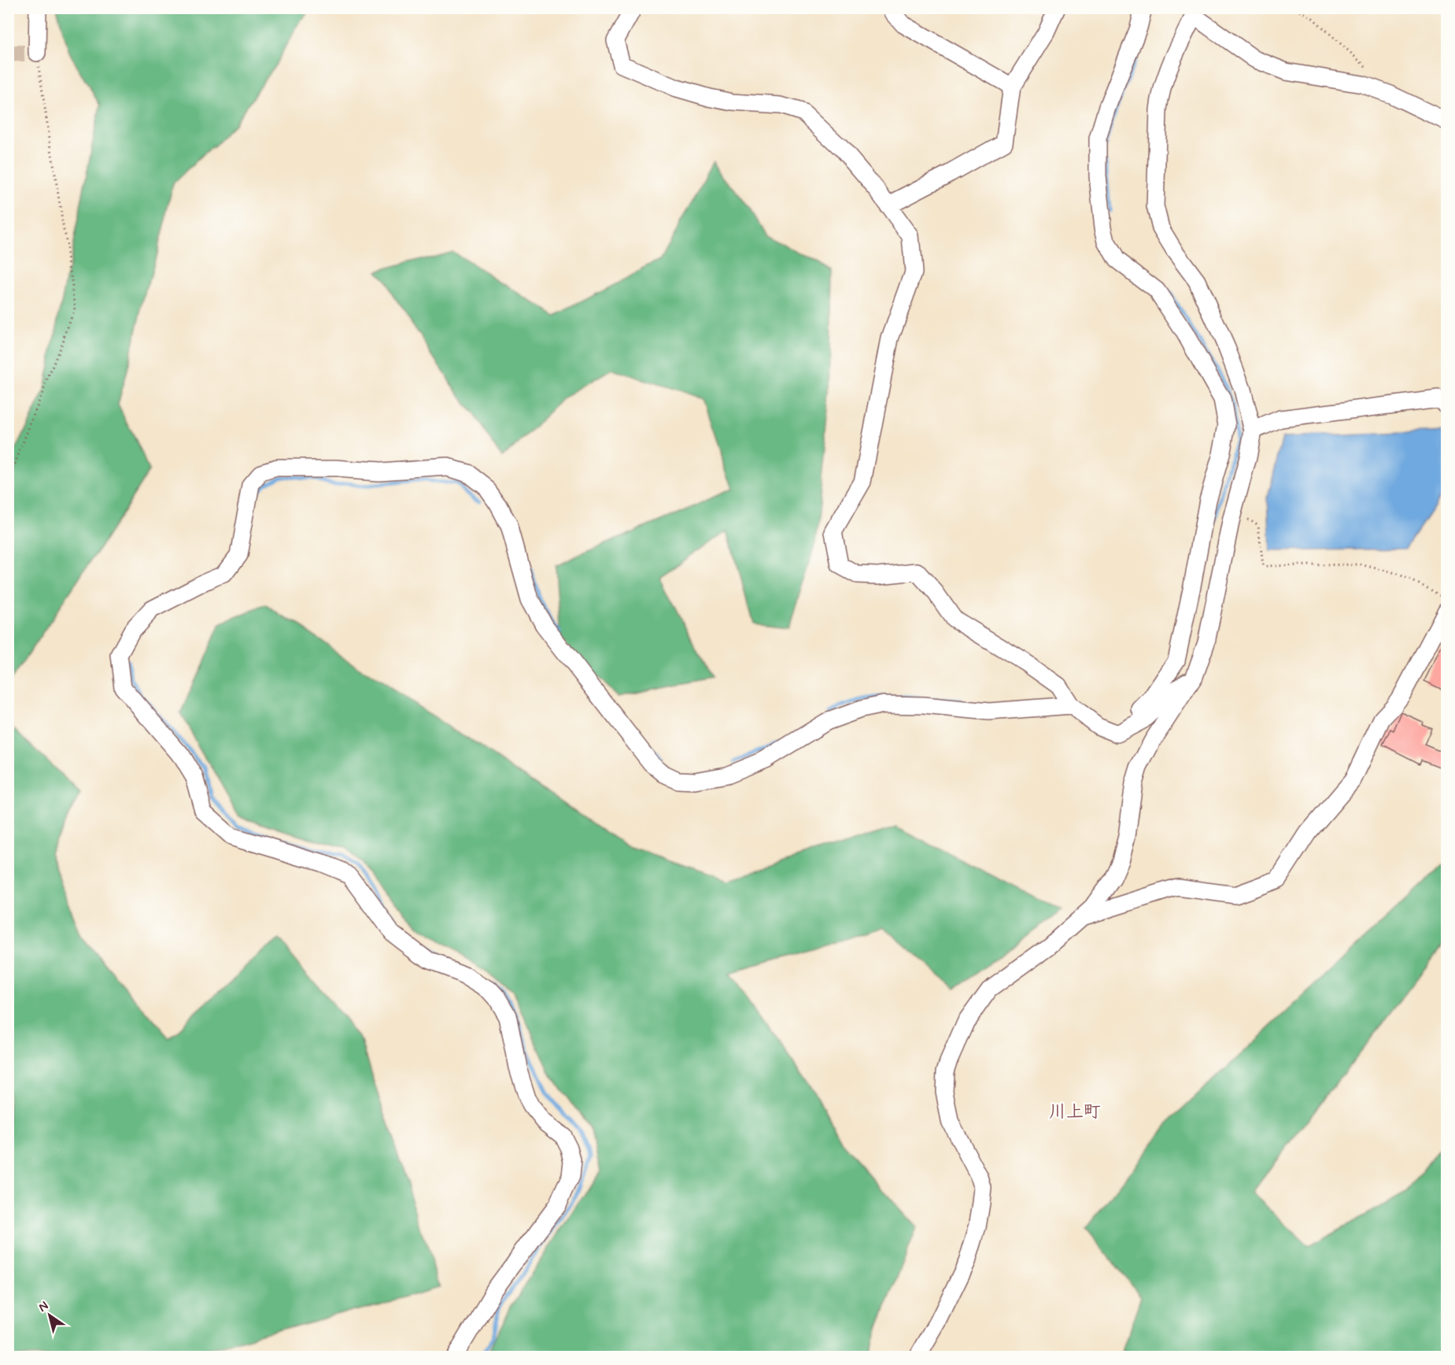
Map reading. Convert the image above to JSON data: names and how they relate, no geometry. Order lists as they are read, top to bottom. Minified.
{"districts":["川上町"],"north":"top left"}
